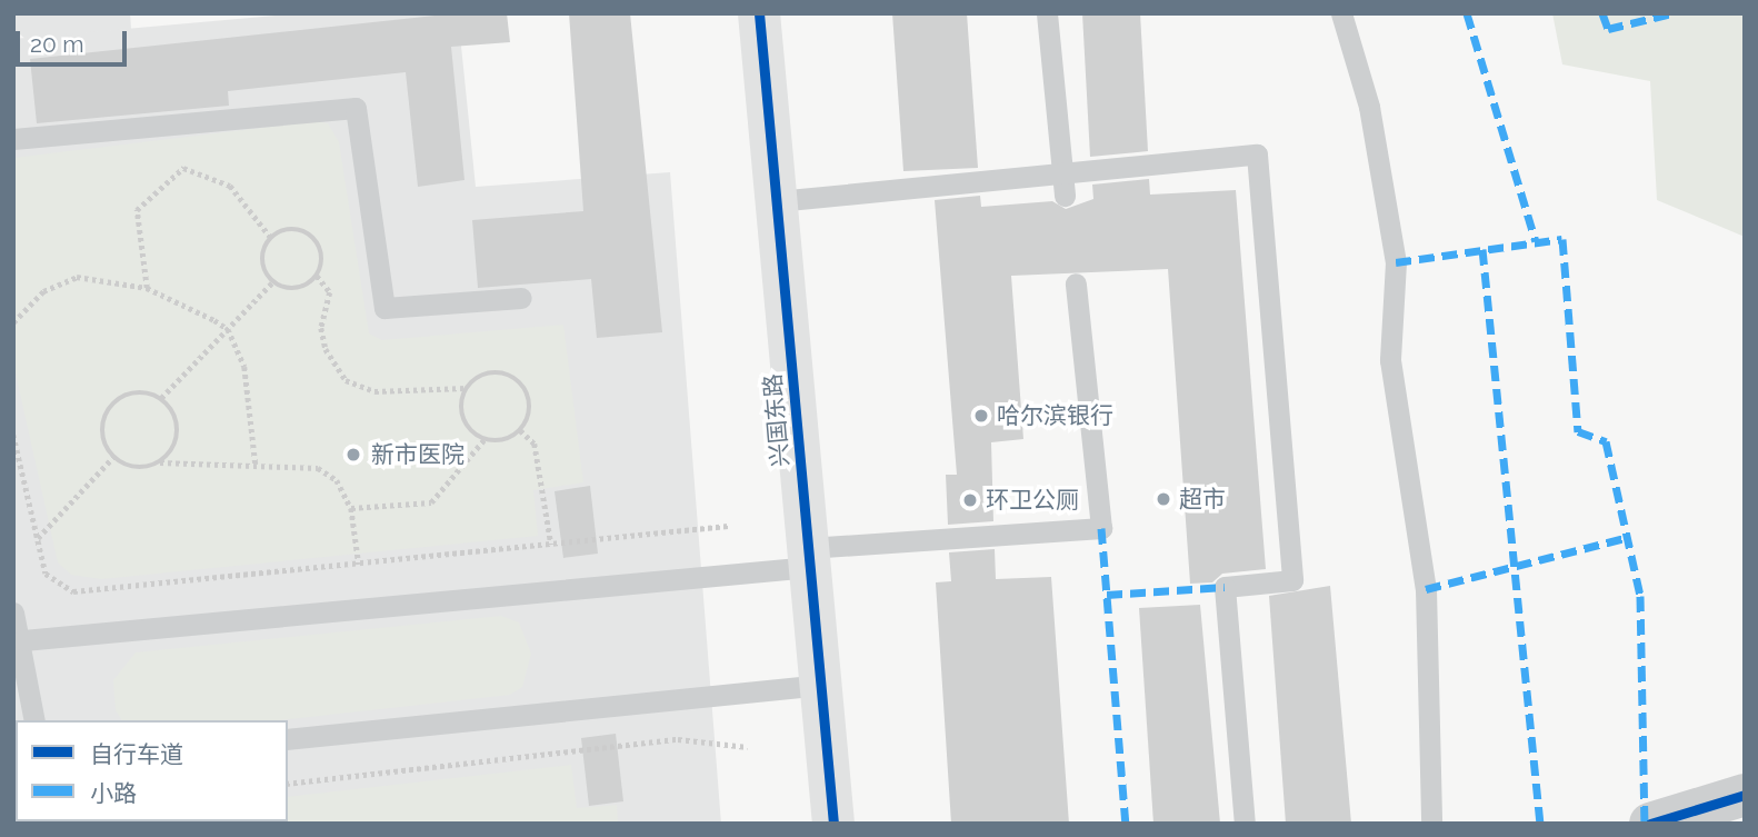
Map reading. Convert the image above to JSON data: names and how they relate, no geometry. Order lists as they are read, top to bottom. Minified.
{"streets":{"main road":["兴国东路"]},"places":["哈尔滨银行","新市医院","超市","环卫公厕"],"legend":["自行车道","小路"],"scale_bar":"20 m"}
